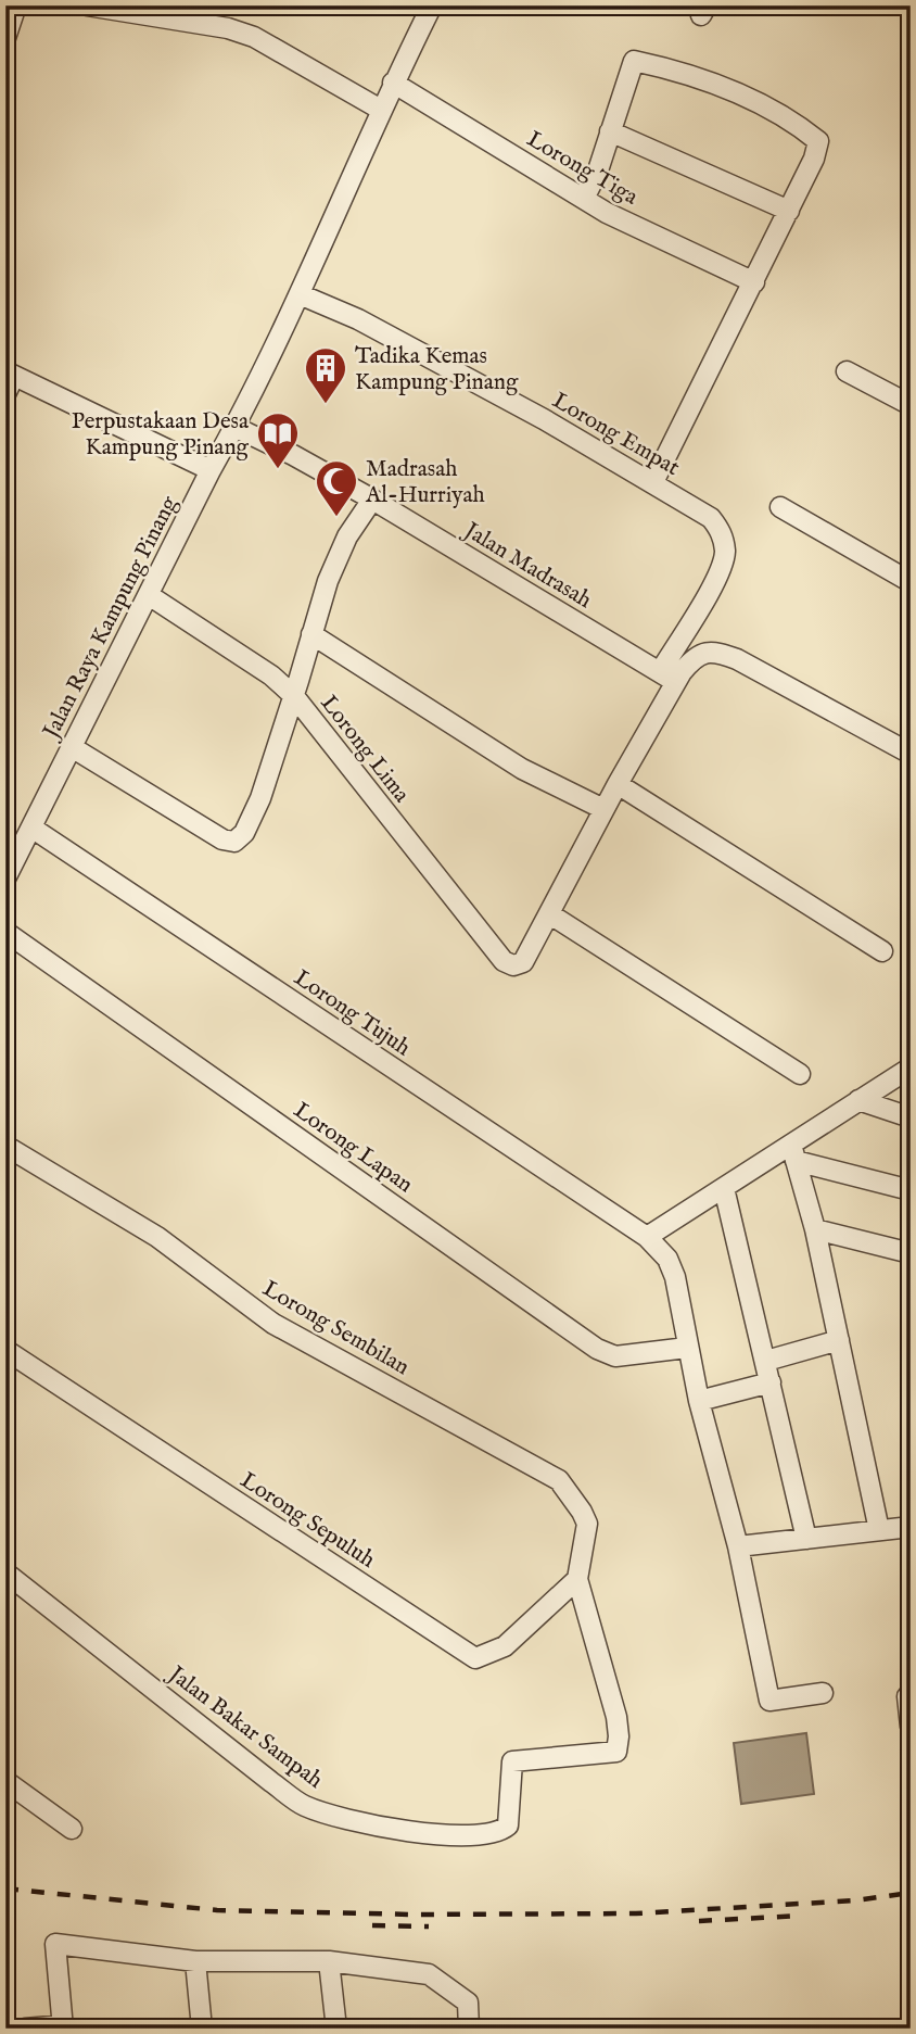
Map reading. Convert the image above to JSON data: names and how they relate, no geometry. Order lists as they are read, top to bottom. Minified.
{"streets":{"street":["Lorong Tiga","Lorong Empat","Jalan Madrasah","Jalan Raya Kampung Pinang","Lorong Lima","Lorong Tujuh","Lorong Lapan","Lorong Sembilan","Lorong Sepuluh","Jalan Bakar Sampah"]},"crossings":[["Lorong Tiga","Jalan Raya Kampung Pinang"],["Lorong Empat","Jalan Madrasah"],["Lorong Empat","Jalan Raya Kampung Pinang"],["Jalan Madrasah","Jalan Raya Kampung Pinang"],["Jalan Raya Kampung Pinang","Lorong Lima"],["Jalan Raya Kampung Pinang","Lorong Tujuh"],["Lorong Tujuh","Lorong Lapan"],["Lorong Sembilan","Lorong Sepuluh"],["Lorong Sembilan","Jalan Bakar Sampah"],["Lorong Sepuluh","Jalan Bakar Sampah"]],"places":{"building":["Tadika Kemas Kampung Pinang"],"library":["Perpustakaan Desa Kampung Pinang"],"mosque":["Madrasah Al-Hurriyah"]}}
